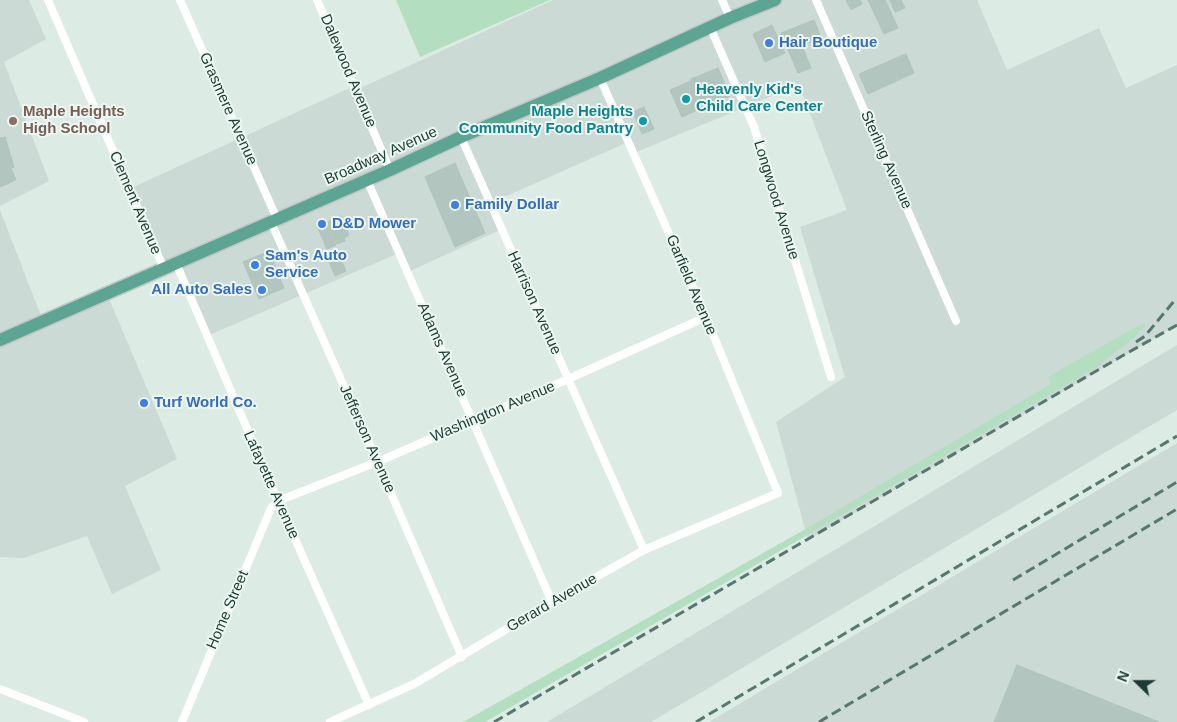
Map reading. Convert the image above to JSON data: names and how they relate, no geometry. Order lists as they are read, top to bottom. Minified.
{"streets":{"main road":["Broadway Avenue"],"street":["Dalewood Avenue","Grasmere Avenue","Sterling Avenue","Longwood Avenue","Clement Avenue","Garfield Avenue","Harrison Avenue","Adams Avenue","Washington Avenue","Jefferson Avenue","Lafayette Avenue","Gerard Avenue","Home Street"]},"crossings":[["Dalewood Avenue","Broadway Avenue"],["Grasmere Avenue","Broadway Avenue"],["Grasmere Avenue","Jefferson Avenue"],["Broadway Avenue","Longwood Avenue"],["Broadway Avenue","Clement Avenue"],["Broadway Avenue","Garfield Avenue"],["Broadway Avenue","Harrison Avenue"],["Broadway Avenue","Adams Avenue"],["Broadway Avenue","Jefferson Avenue"],["Broadway Avenue","Lafayette Avenue"],["Garfield Avenue","Washington Avenue"],["Garfield Avenue","Gerard Avenue"],["Harrison Avenue","Washington Avenue"],["Harrison Avenue","Gerard Avenue"],["Adams Avenue","Washington Avenue"],["Adams Avenue","Gerard Avenue"],["Washington Avenue","Jefferson Avenue"],["Washington Avenue","Lafayette Avenue"],["Washington Avenue","Home Street"],["Jefferson Avenue","Gerard Avenue"],["Lafayette Avenue","Gerard Avenue"],["Lafayette Avenue","Home Street"]],"places":["Hair Boutique","Heavenly Kid's Child Care Center","Maple Heights High School","Maple Heights Community Food Pantry","Family Dollar","D&D Mower","Sam's Auto Service","All Auto Sales","Turf World Co."],"north":"left"}
